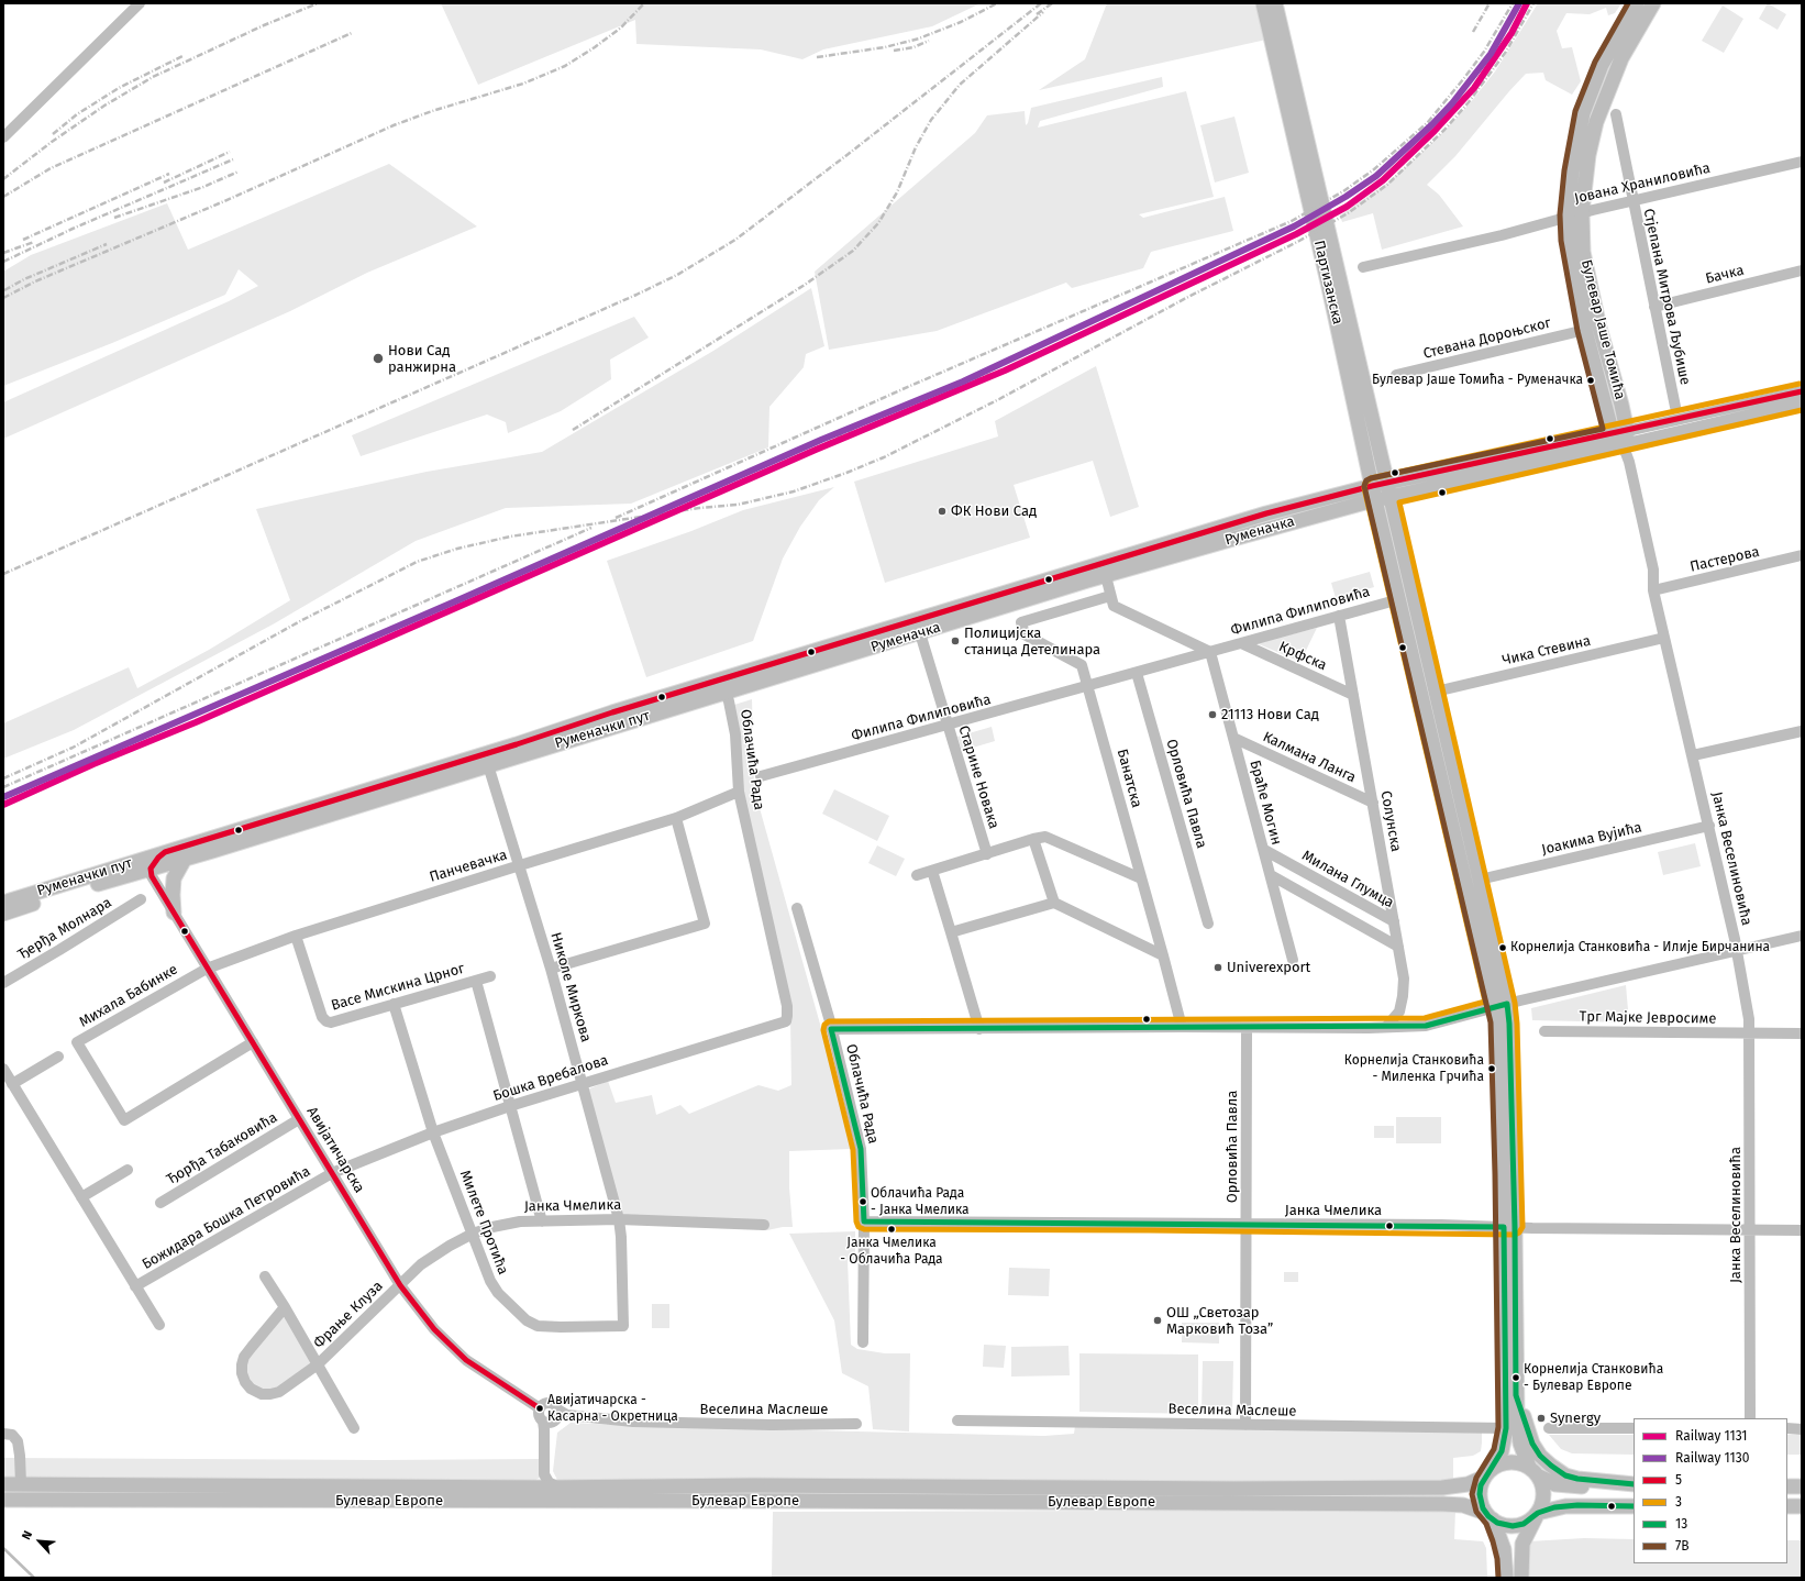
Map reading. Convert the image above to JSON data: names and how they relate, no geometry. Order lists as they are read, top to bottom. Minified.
{"streets":{"main road":["Партизанска","Булевар Јаше Томића","Руменачка","Руменачки пут","Булевар Европе"],"street":["Јована Храниловића","Бачка","Стјепана Митрова Љубише","Стевана Дороњског","Пастерова","Филипа Филиповића","Чика Стевина","Крфска","Калмана Ланга","Облачића Рада","Старине Новака","Банатска","Орловића Павла","Браће Могин","Солунска","Јоакима Вујића","Јанка Веселиновића","Панчевачка","Милана Глумца","Ђерђа Молнара","Васе Мискина Црног","Николе Миркова","Михала Бабинке","Трг Мајке Јевросиме","Бошка Вребалова","Ђорђа Табаковића","Авијатичарска","Јанка Чмелика","Божидара Бошка Петровића","Милете Протића","Фрање Клуза","Веселина Маслеше"]},"crossings":[["Јована Храниловића","Стјепана Митрова Љубише"],["Јована Храниловића","Булевар Јаше Томића"],["Бачка","Стјепана Митрова Љубише"],["Партизанска","Руменачка"],["Партизанска","Филипа Филиповића"],["Партизанска","Чика Стевина"],["Партизанска","Јоакима Вујића"],["Булевар Јаше Томића","Стевана Дороњског"],["Булевар Јаше Томића","Руменачка"],["Булевар Јаше Томића","Јанка Веселиновића"],["Руменачка","Руменачки пут"],["Руменачка","Облачића Рада"],["Руменачка","Старине Новака"],["Руменачка","Јанка Веселиновића"],["Пастерова","Јанка Веселиновића"],["Филипа Филиповића","Крфска"],["Филипа Филиповића","Старине Новака"],["Филипа Филиповића","Банатска"],["Филипа Филиповића","Орловића Павла"],["Филипа Филиповића","Браће Могин"],["Филипа Филиповића","Солунска"],["Чика Стевина","Јанка Веселиновића"],["Крфска","Солунска"],["Руменачки пут","Облачића Рада"],["Руменачки пут","Николе Миркова"],["Руменачки пут","Авијатичарска"],["Калмана Ланга","Браће Могин"],["Калмана Ланга","Солунска"],["Облачића Рада","Панчевачка"],["Облачића Рада","Бошка Вребалова"],["Облачића Рада","Јанка Чмелика"],["Орловића Павла","Јанка Чмелика"],["Орловића Павла","Веселина Маслеше"],["Браће Могин","Милана Глумца"],["Солунска","Милана Глумца"],["Јоакима Вујића","Јанка Веселиновића"],["Јанка Веселиновића","Трг Мајке Јевросиме"],["Јанка Веселиновића","Јанка Чмелика"],["Панчевачка","Васе Мискина Црног"],["Панчевачка","Николе Миркова"],["Панчевачка","Михала Бабинке"],["Панчевачка","Авијатичарска"],["Васе Мискина Црног","Милете Протића"],["Николе Миркова","Бошка Вребалова"],["Николе Миркова","Јанка Чмелика"],["Николе Миркова","Милете Протића"],["Михала Бабинке","Авијатичарска"],["Бошка Вребалова","Авијатичарска"],["Бошка Вребалова","Божидара Бошка Петровића"],["Бошка Вребалова","Милете Протића"],["Ђорђа Табаковића","Авијатичарска"],["Авијатичарска","Јанка Чмелика"],["Авијатичарска","Божидара Бошка Петровића"],["Авијатичарска","Фрање Клуза"],["Авијатичарска","Веселина Маслеше"],["Јанка Чмелика","Милете Протића"],["Јанка Чмелика","Фрање Клуза"]],"places":["Нови Сад ранжирна","Булевар Јаше Томића - Руменачка","ФК Нови Сад","Полицијска станица Детелинара","21113 Нови Сад","Корнелија Станковића - Илије Бирчанина","Univerexport","Корнелија Станковића - Миленка Грчића","Облачића Рада - Јанка Чмелика","Јанка Чмелика - Облачића Рада","ОШ „Светозар Марковић Тоза”","Корнелија Станковића - Булевар Европе","Авијатичарска - Касарна - Окретница","Synergy"],"lines":["rail line 1131","rail line 1130","transit line 7B","transit line 3","transit line 5","transit line 13"],"legend":["Railway 1131","Railway 1130","5","3","13","7B"],"north":"top left"}
